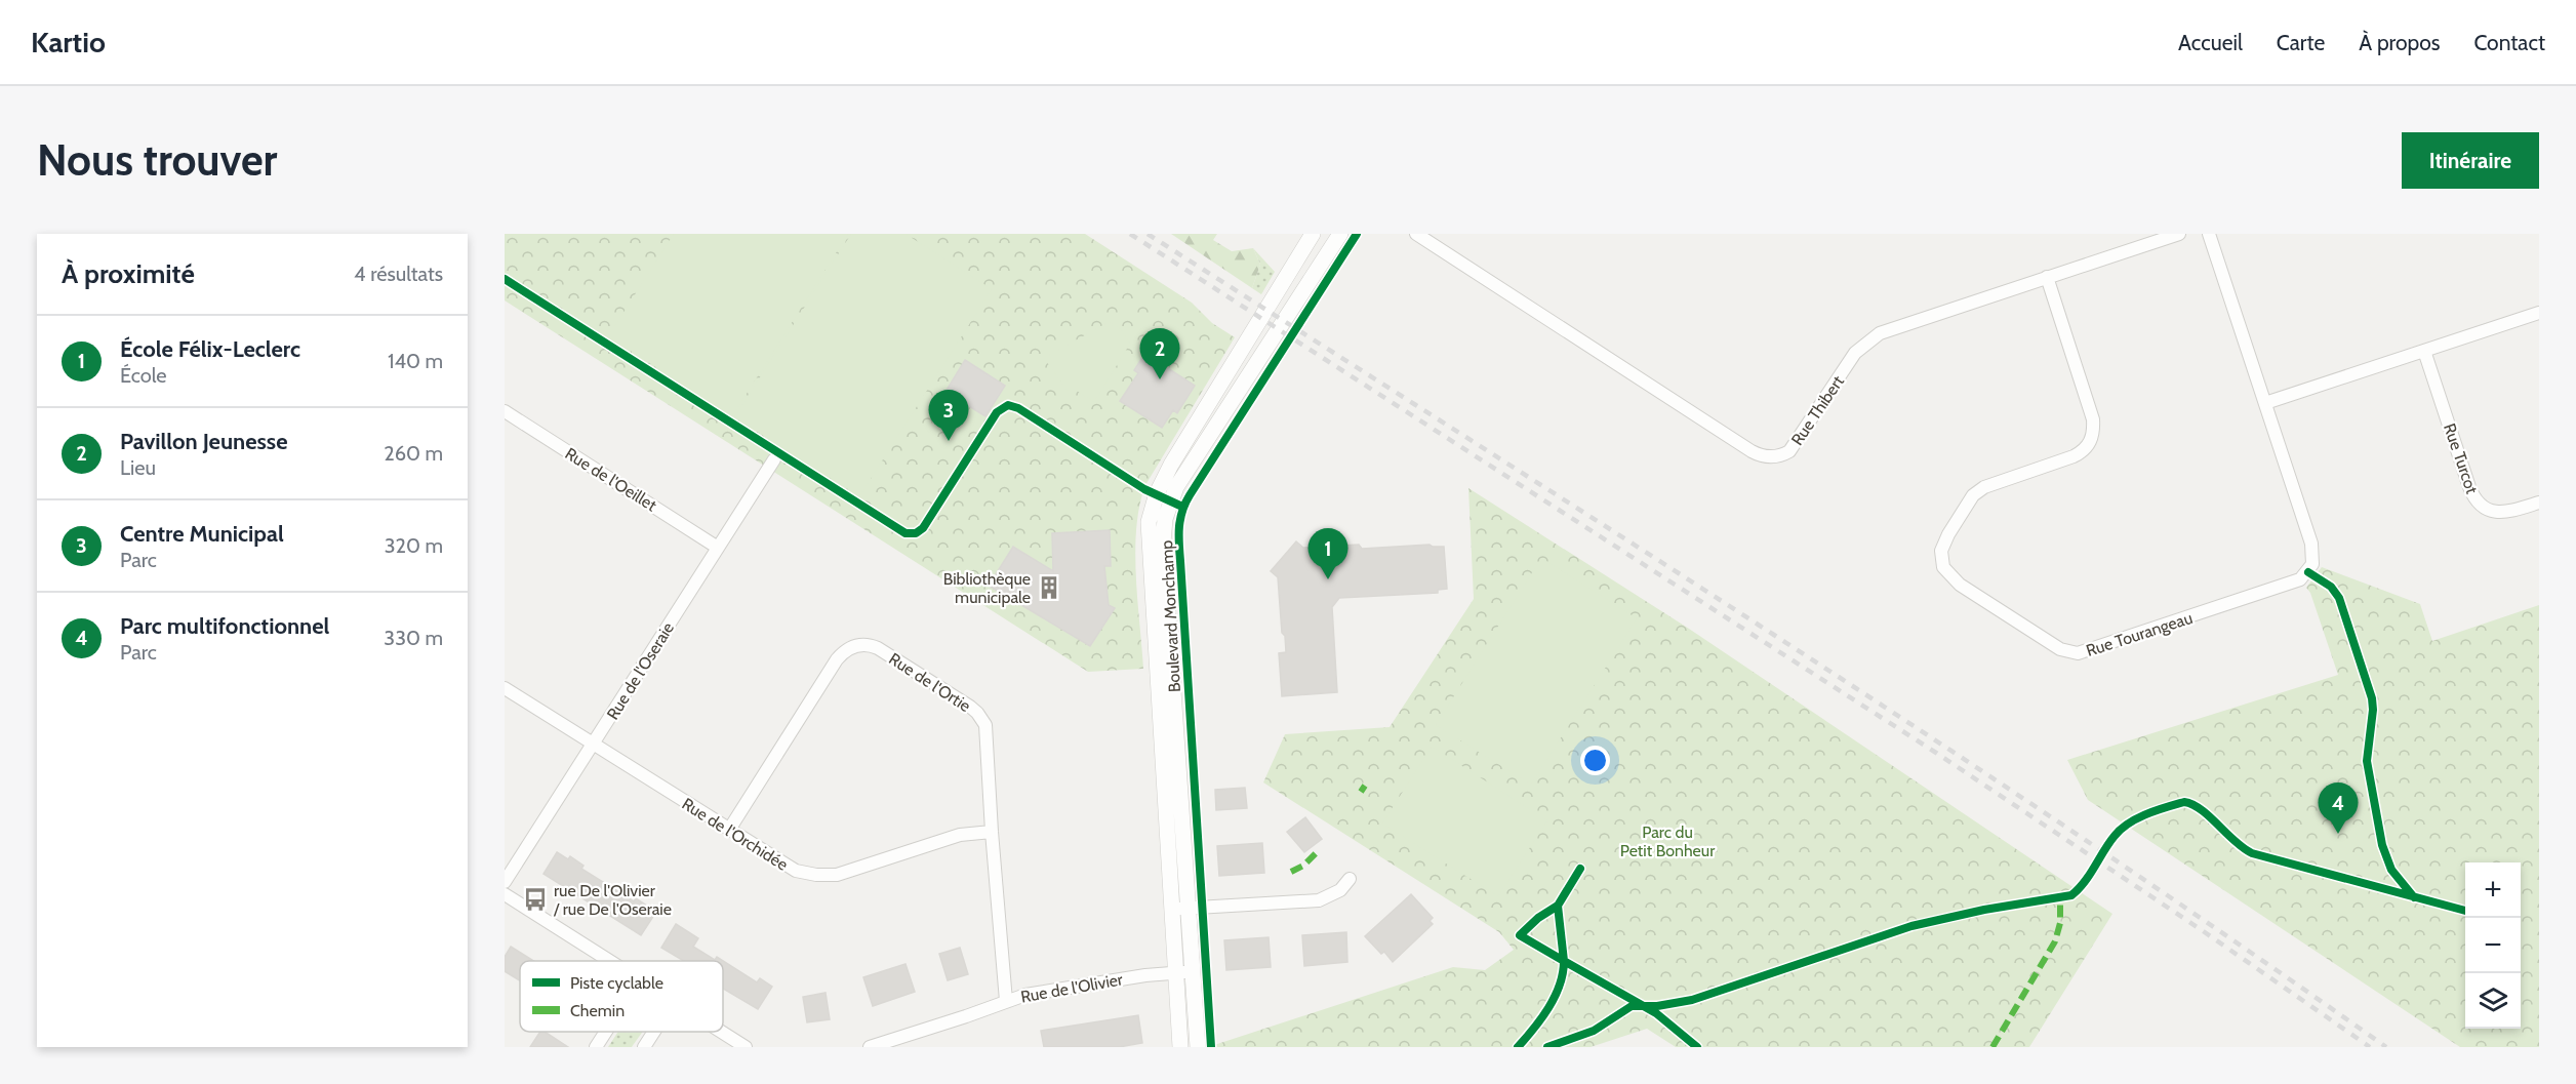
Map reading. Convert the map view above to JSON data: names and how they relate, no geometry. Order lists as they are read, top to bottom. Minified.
{"streets":{"street":["Rue Thibert","Rue Turcot","Rue de l'Oeillet","Boulevard Monchamp","Rue Tourangeau","Rue de l'Oseraie","Rue de l'Ortie","Rue de l'Orchidée","Rue de l'Olivier"]},"crossings":[["Rue Thibert","Rue Tourangeau"],["Rue de l'Oeillet","Rue de l'Oseraie"],["Boulevard Monchamp","Rue de l'Olivier"],["Rue de l'Oseraie","Rue de l'Orchidée"],["Rue de l'Ortie","Rue de l'Orchidée"],["Rue de l'Ortie","Rue de l'Olivier"]],"parks":["Parc du Petit Bonheur"],"places":{"building":["Bibliothèque municipale"],"bus stop":["rue De l'Olivier / rue De l'Oseraie"]},"legend":["Piste cyclable","Chemin"],"page":{"header":"Kartio","nav":["Accueil","Carte","À propos","Contact"],"buttons":"Itinéraire","title":"Nous trouver","heading":["À proximité","4 résultats"],"list":[{"mark":"1","name":"École Félix-Leclerc","note":"École","value":"140 m"},{"mark":"2","name":"Pavillon Jeunesse","note":"Lieu","value":"260 m"},{"mark":"3","name":"Centre Municipal","note":"Parc","value":"320 m"},{"mark":"4","name":"Parc multifonctionnel","note":"Parc","value":"330 m"}],"pins":["2","3","1","4"],"map_buttons":["+","−"]}}
